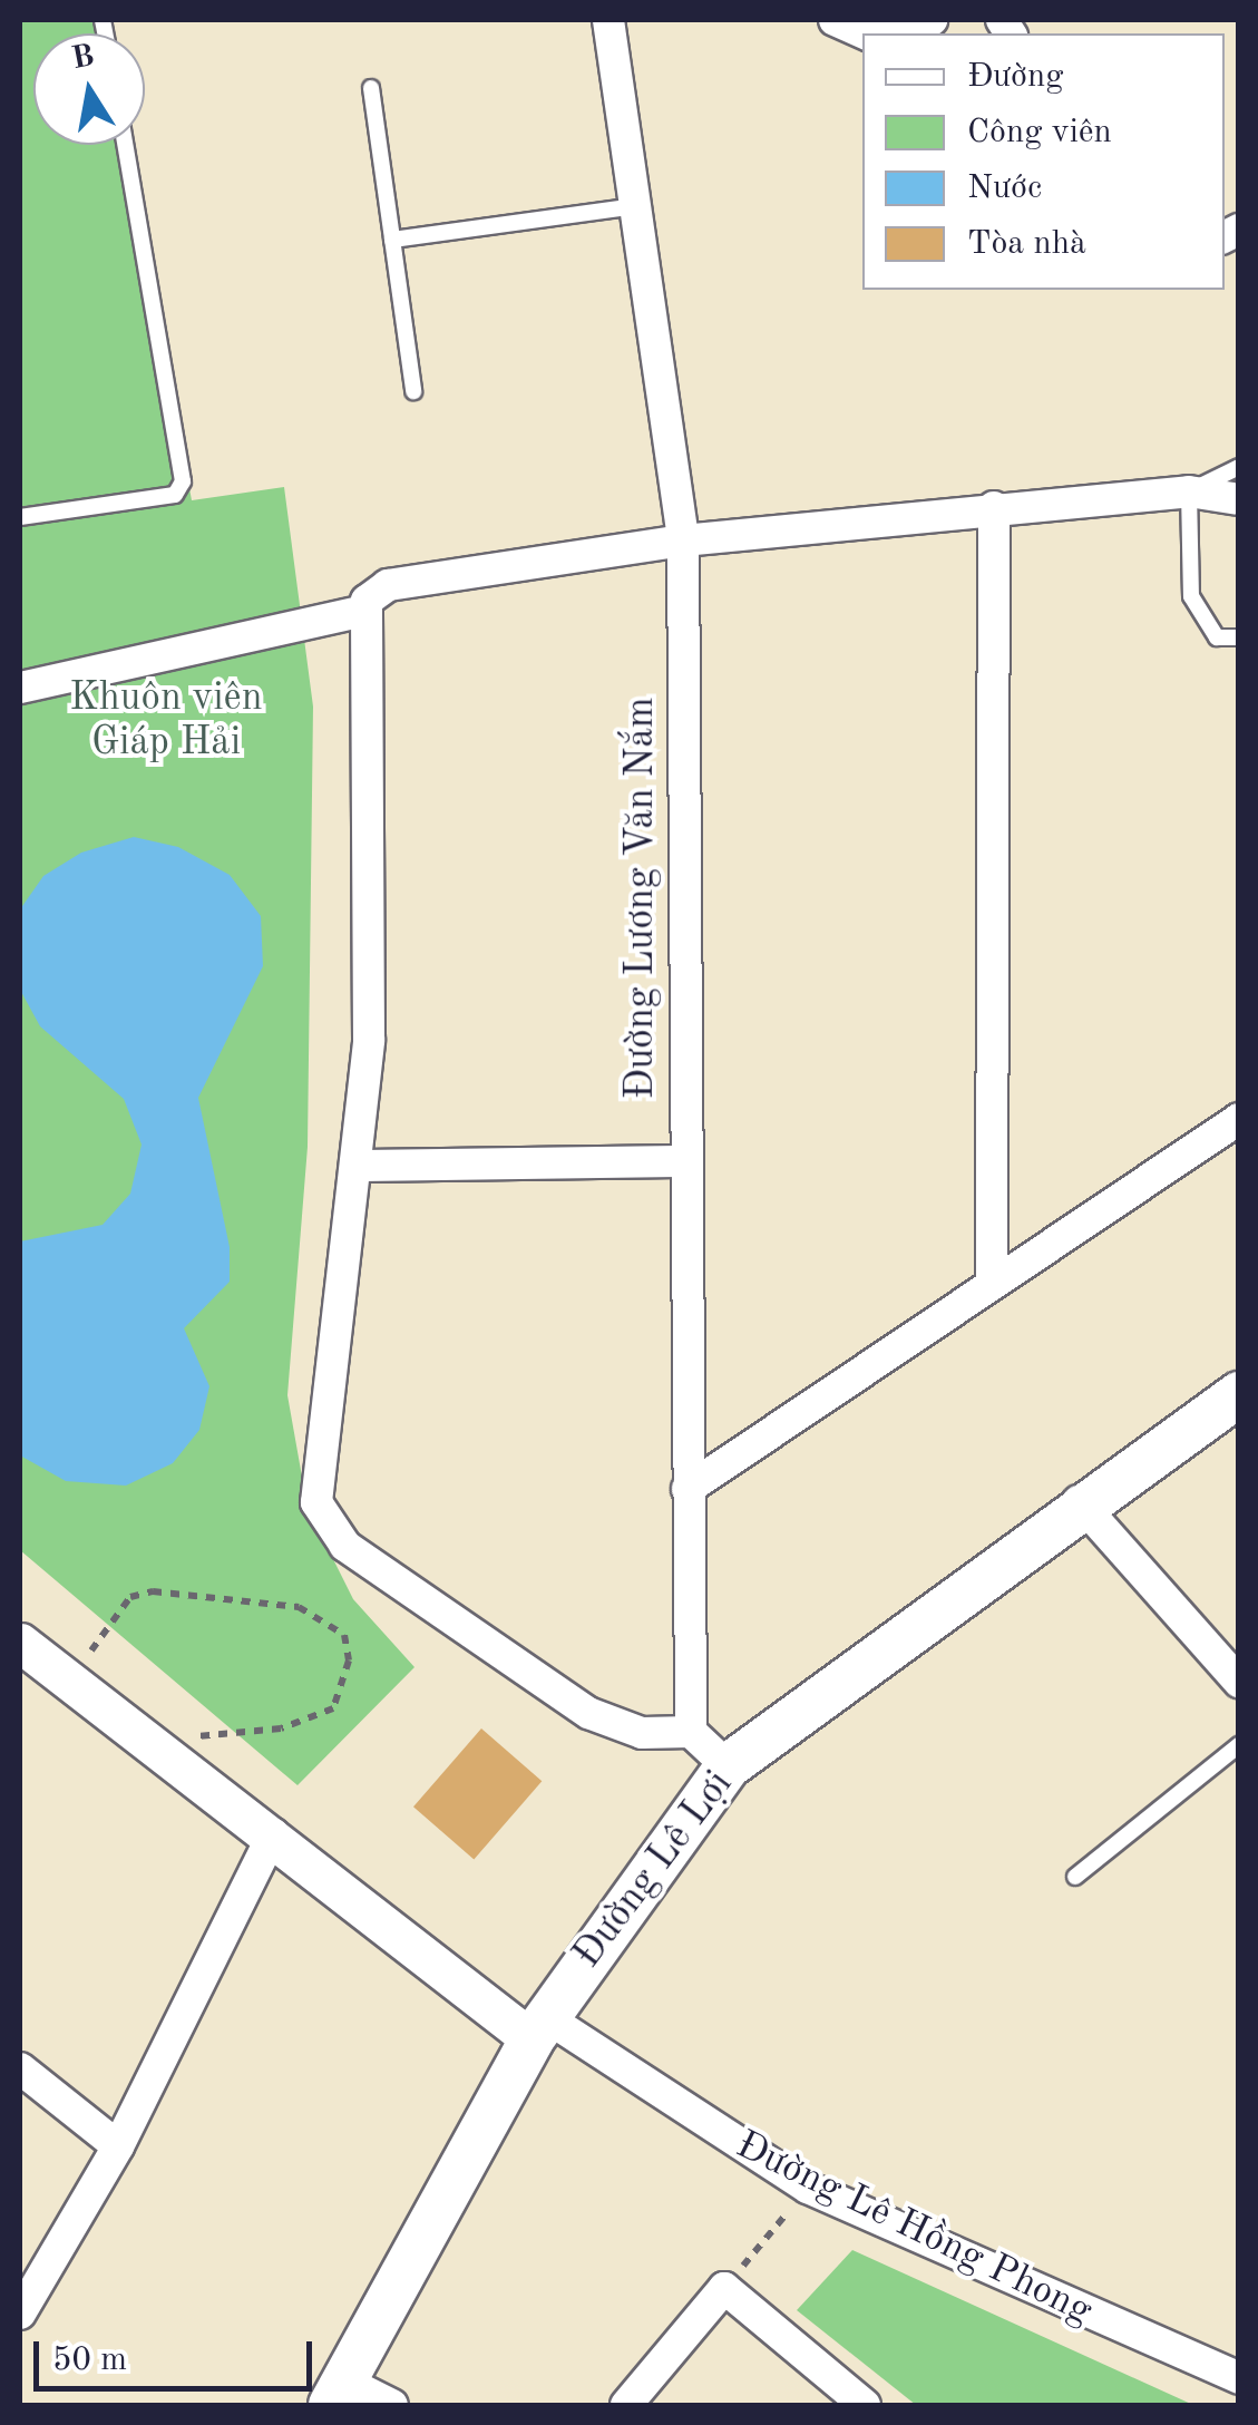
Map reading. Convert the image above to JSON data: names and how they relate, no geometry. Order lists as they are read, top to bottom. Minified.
{"streets":{"main road":["Đường Lê Lợi"],"street":["Đường Lương Văn Nắm","Đường Lê Hồng Phong"]},"crossings":[["Đường Lê Lợi","Đường Lê Hồng Phong"]],"parks":["Khuôn viên Giáp Hải"],"legend":["Đường","Công viên","Nước","Tòa nhà"],"scale_bar":"50 m","north":"top"}
